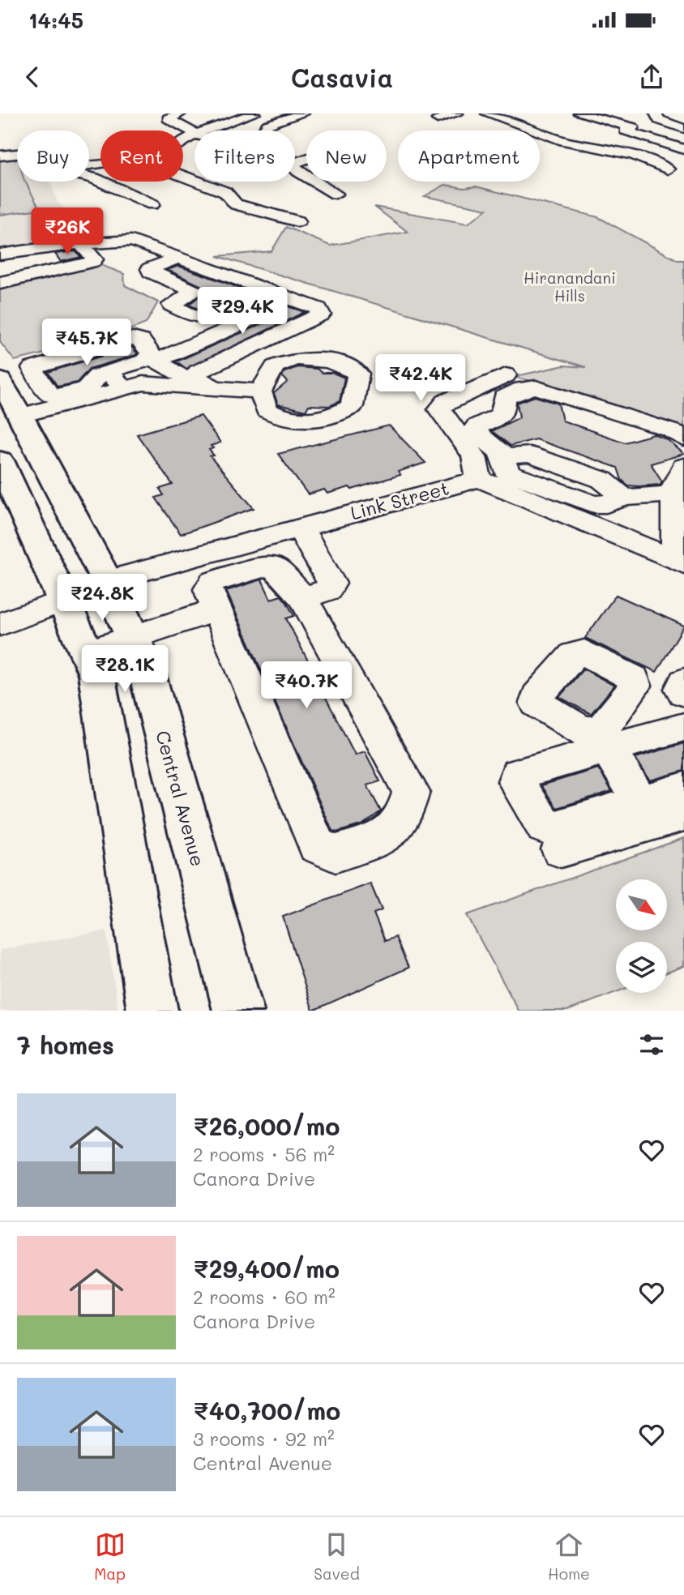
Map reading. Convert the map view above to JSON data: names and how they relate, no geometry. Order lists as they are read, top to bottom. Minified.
{"streets":{"main road":["Central Avenue"],"street":["Link Street"]},"crossings":[["Link Street","Central Avenue"]],"parks":["Hiranandani Hills"],"north":"bottom right","page":{"status":"14:45","header":"Casavia","chip":["Buy","Rent","Filters","New","Apartment"],"price":["₹26K","₹29.4K","₹45.7K","₹42.4K","₹24.8K","₹28.1K","₹40.7K"],"heading":"7 homes","list":[{"name":"₹26,000/mo","note":"2 rooms · 56 m² · Canora Drive"},{"name":"₹29,400/mo","note":"2 rooms · 60 m² · Canora Drive"},{"name":"₹40,700/mo","note":"3 rooms · 92 m² · Central Avenue"}],"tabs":["Map","Saved","Home"]}}
